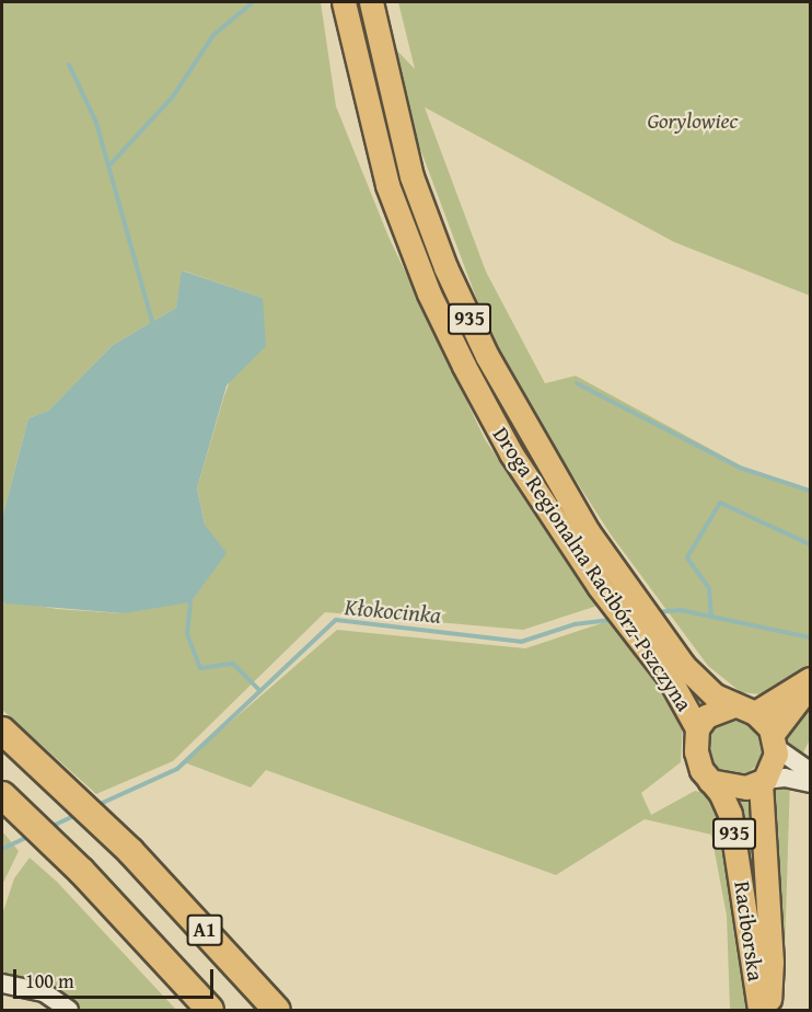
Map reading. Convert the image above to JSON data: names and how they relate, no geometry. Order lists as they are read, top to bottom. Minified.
{"streets":{"highway":["A1"],"main road":["935","Droga Regionalna Racibórz-Pszczyna","Raciborska"]},"crossings":[["935","Droga Regionalna Racibórz-Pszczyna"],["935","Raciborska"],["Droga Regionalna Racibórz-Pszczyna","Raciborska"]],"water":["Kłokocinka"],"parks":["Gorylowiec"],"scale_bar":"100 m"}
